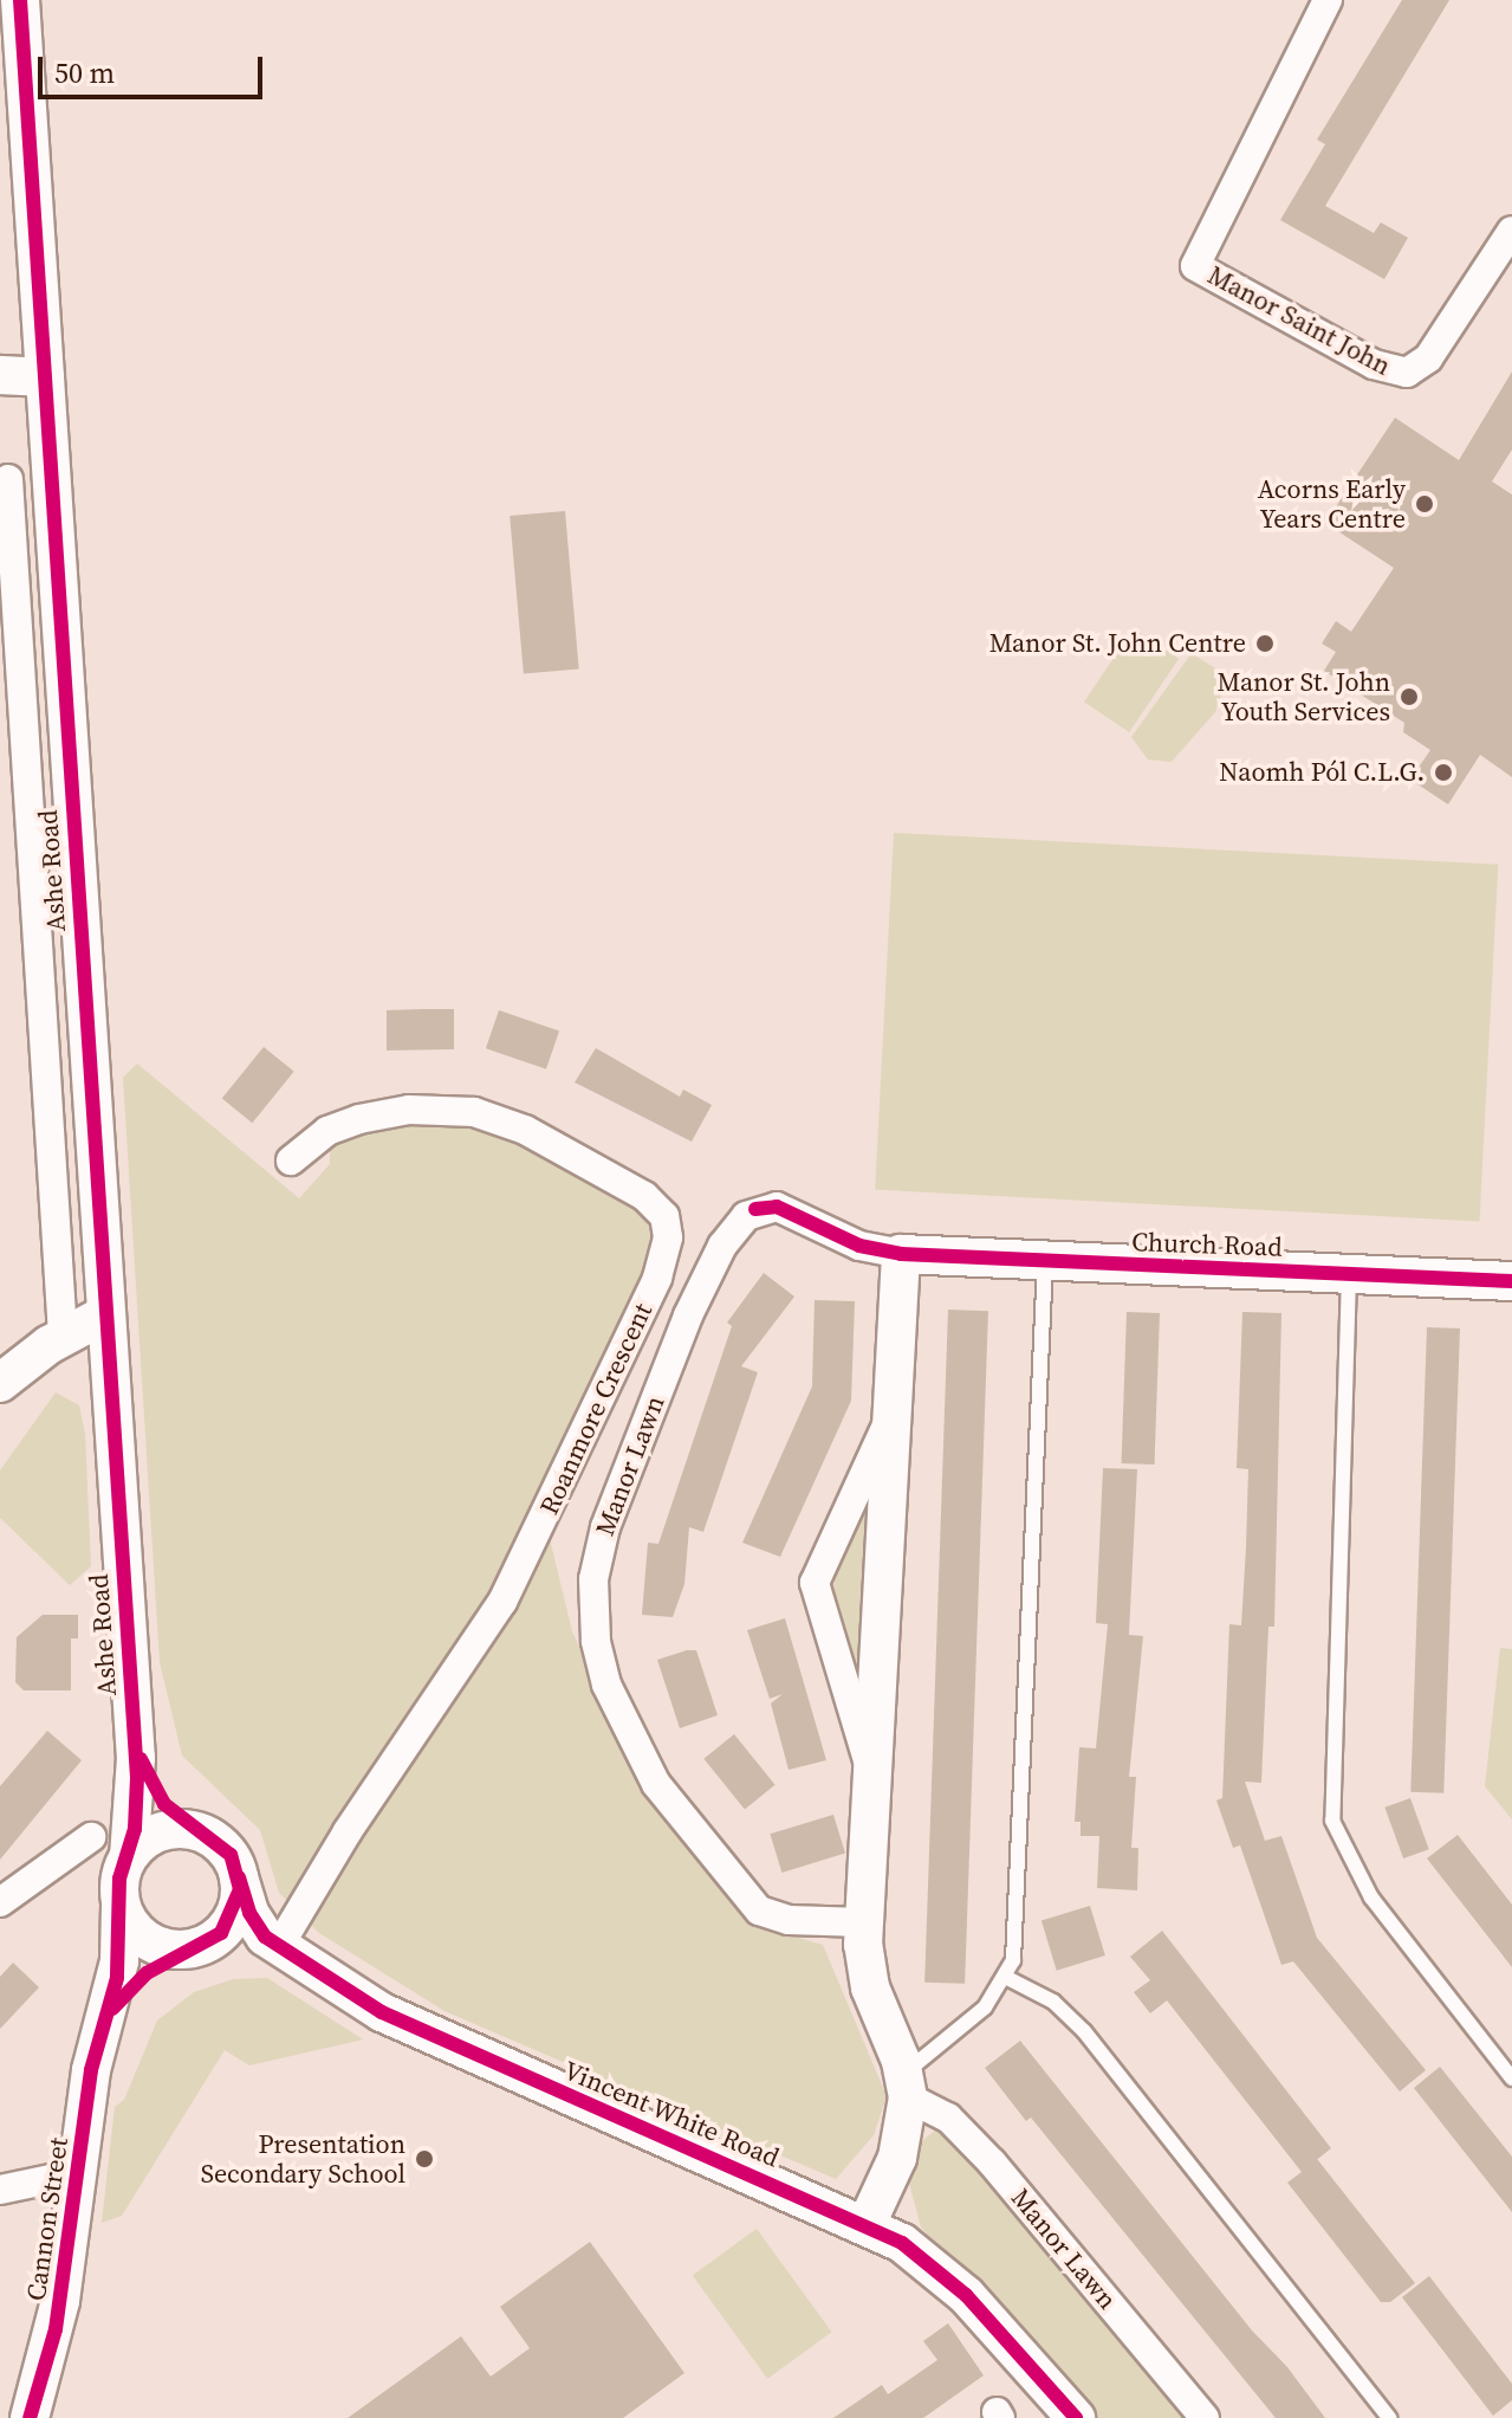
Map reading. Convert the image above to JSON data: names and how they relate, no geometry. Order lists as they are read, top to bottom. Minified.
{"streets":{"street":["Manor Saint John","Ashe Road","Church Road","Roanmore Crescent","Manor Lawn","Vincent White Road","Cannon Street"]},"crossings":[["Ashe Road","Vincent White Road"],["Ashe Road","Cannon Street"],["Church Road","Manor Lawn"],["Roanmore Crescent","Vincent White Road"],["Vincent White Road","Cannon Street"]],"places":["Acorns Early Years Centre","Manor St. John Centre","Manor St. John Youth Services","Naomh Pól C.L.G.","Presentation Secondary School"],"scale_bar":"50 m"}
